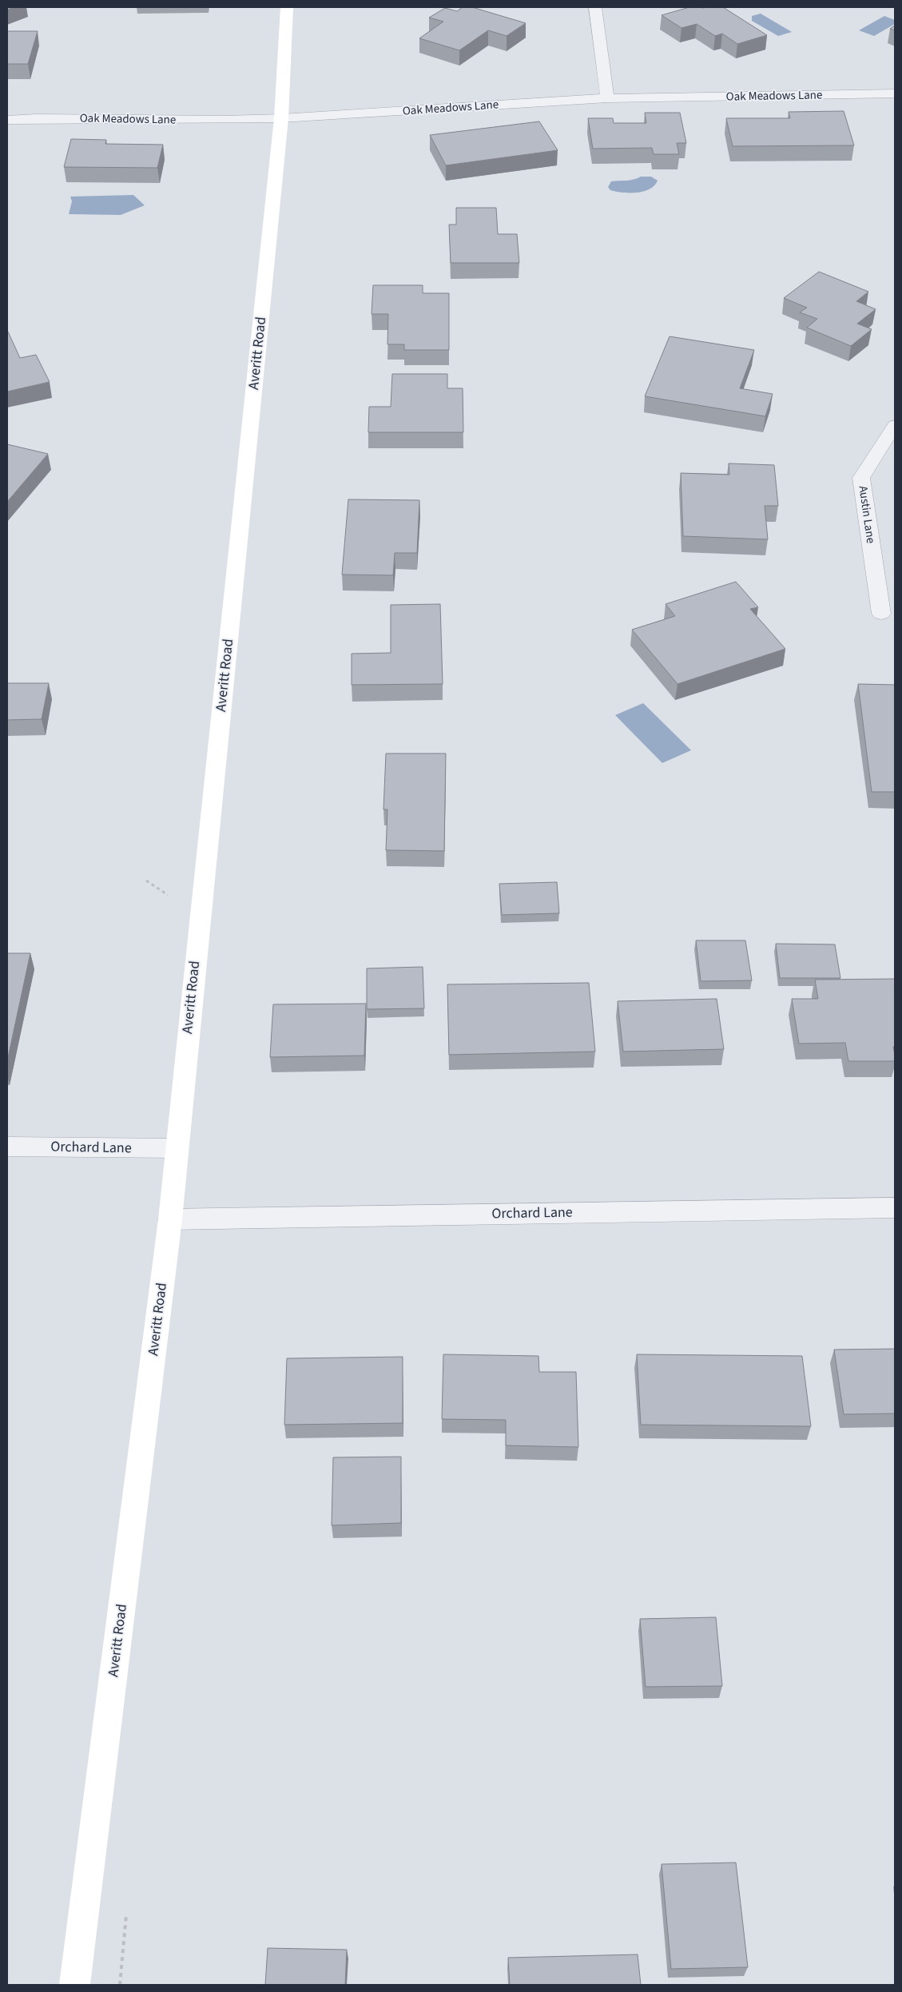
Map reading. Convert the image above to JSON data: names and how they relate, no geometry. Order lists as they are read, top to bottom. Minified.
{"streets":{"street":["Oak Meadows Lane","Averitt Road","Austin Lane","Orchard Lane"]},"crossings":[["Oak Meadows Lane","Averitt Road"],["Averitt Road","Orchard Lane"]]}
